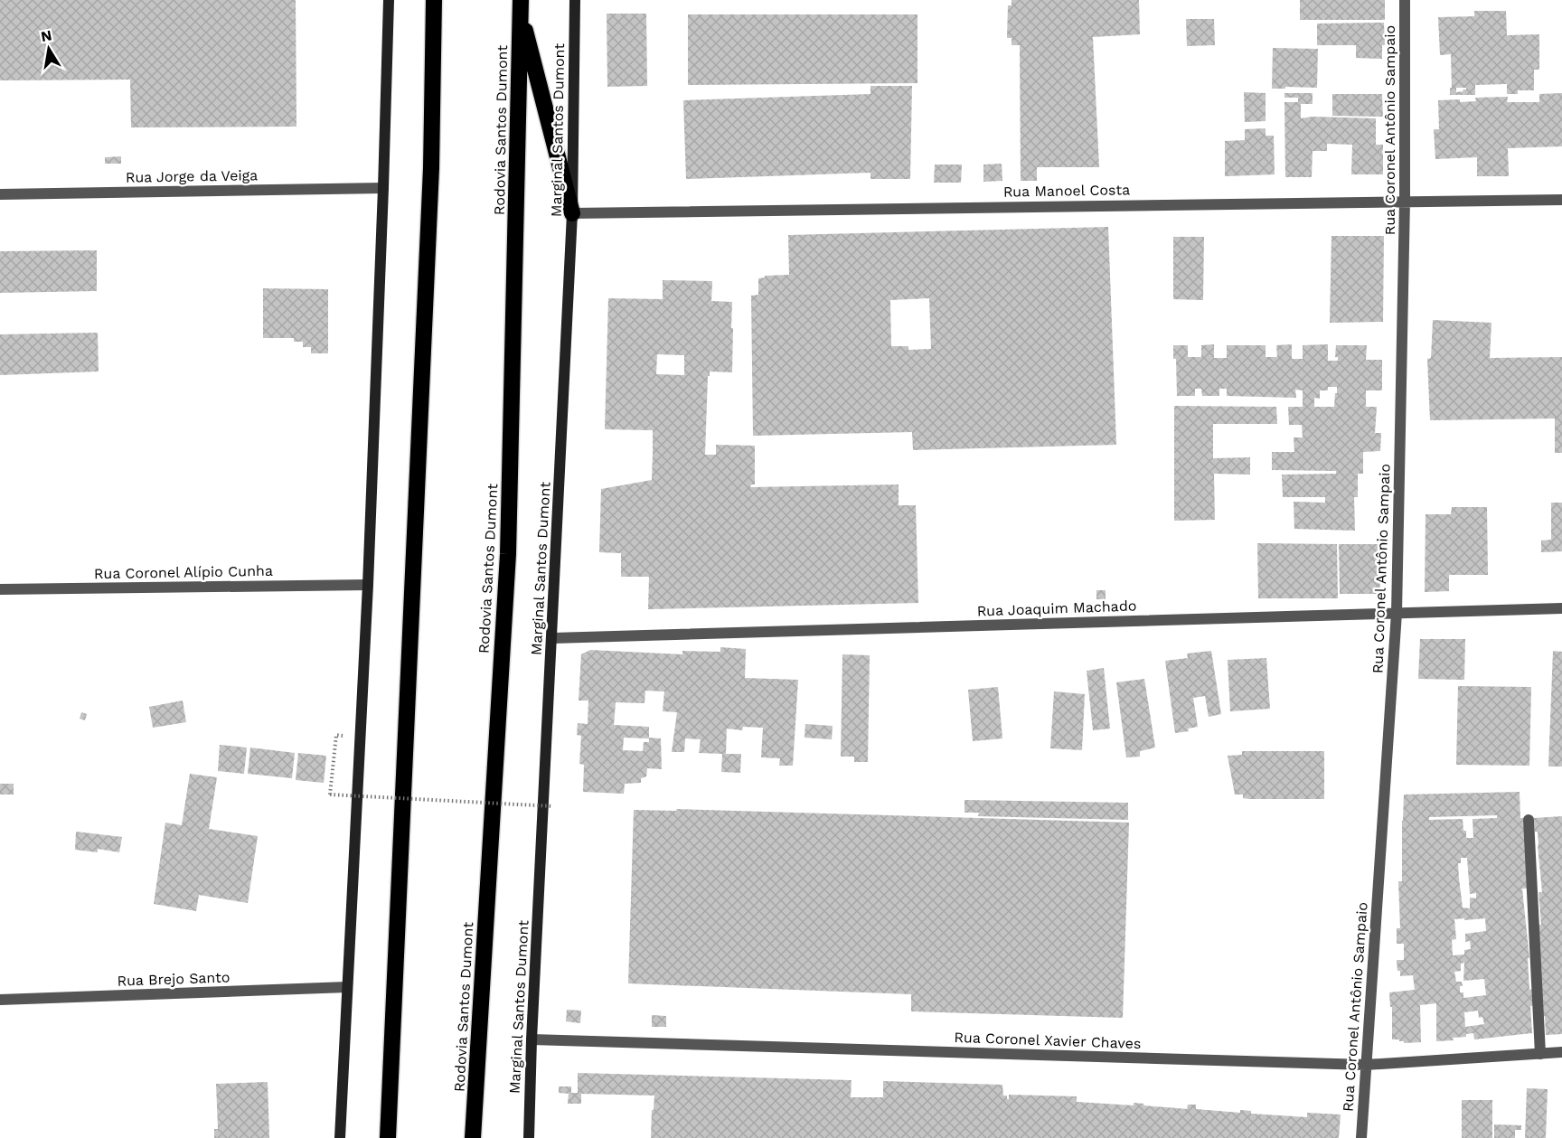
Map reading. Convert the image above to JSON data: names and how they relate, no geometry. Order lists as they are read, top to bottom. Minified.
{"streets":{"highway":["Rodovia Santos Dumont"],"main road":["Marginal Santos Dumont"],"street":["Rua Coronel Antônio Sampaio","Rua Jorge da Veiga","Rua Manoel Costa","Rua Coronel Alípio Cunha","Rua Joaquim Machado","Rua Brejo Santo","Rua Coronel Xavier Chaves"]},"crossings":[["Marginal Santos Dumont","Rua Manoel Costa"],["Marginal Santos Dumont","Rua Joaquim Machado"],["Marginal Santos Dumont","Rua Coronel Xavier Chaves"],["Rua Coronel Antônio Sampaio","Rua Manoel Costa"],["Rua Coronel Antônio Sampaio","Rua Joaquim Machado"],["Rua Coronel Antônio Sampaio","Rua Coronel Xavier Chaves"]],"north":"top"}
